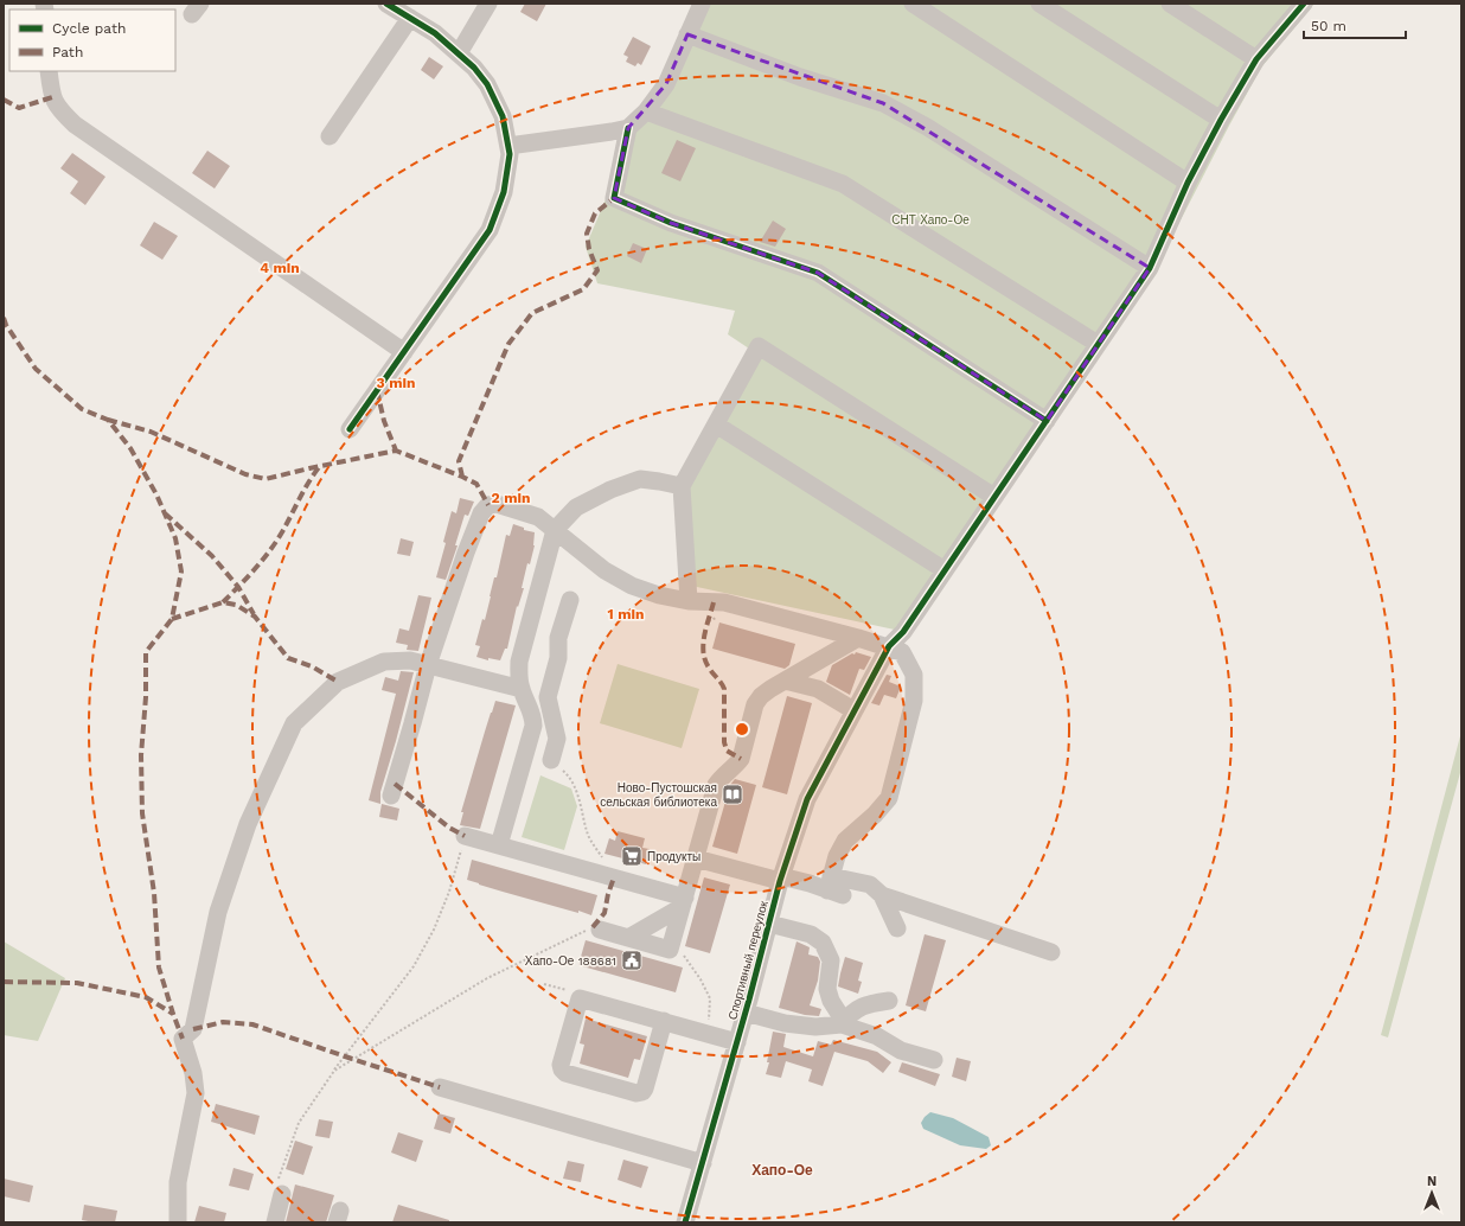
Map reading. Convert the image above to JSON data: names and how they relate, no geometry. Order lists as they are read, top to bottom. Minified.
{"streets":{"street":["Спортивный переулок"]},"districts":["Хапо-Ое"],"parks":["СНТ Хапо-Ое"],"places":{"library":["Ново-Пустошская сельская библиотека"],"supermarket":["Продукты"],"public building":["Хапо-Ое 188681"]},"legend":["Cycle path","Path"],"scale_bar":"50 m","north":"top","rings":["4 min","3 min","2 min","1 min"]}
